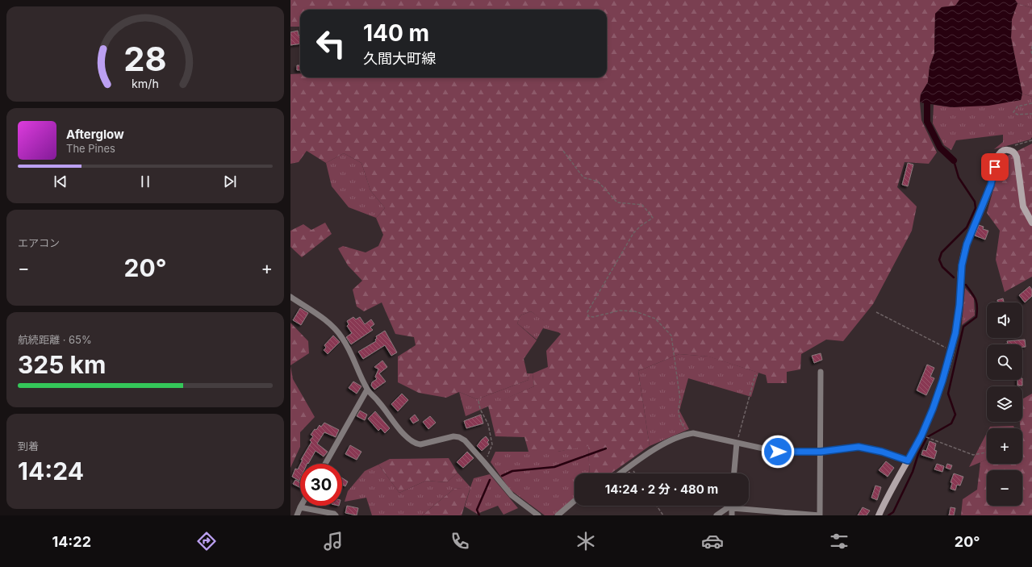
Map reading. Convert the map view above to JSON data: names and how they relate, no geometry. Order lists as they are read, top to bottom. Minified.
{"page":{"turn":["140 m","久間大町線"],"song":["Afterglow","The Pines"],"tile":["エアコン",["航続距離 · 65%","325 km"],["到着","14:24"]],"heat":["−","20°","+"],"map_buttons":["+","−"],"limit":"30","trip":"14:24 · 2 分 · 480 m","tabs":["14:22","20°"],"gauge":["28","km/h"]}}
